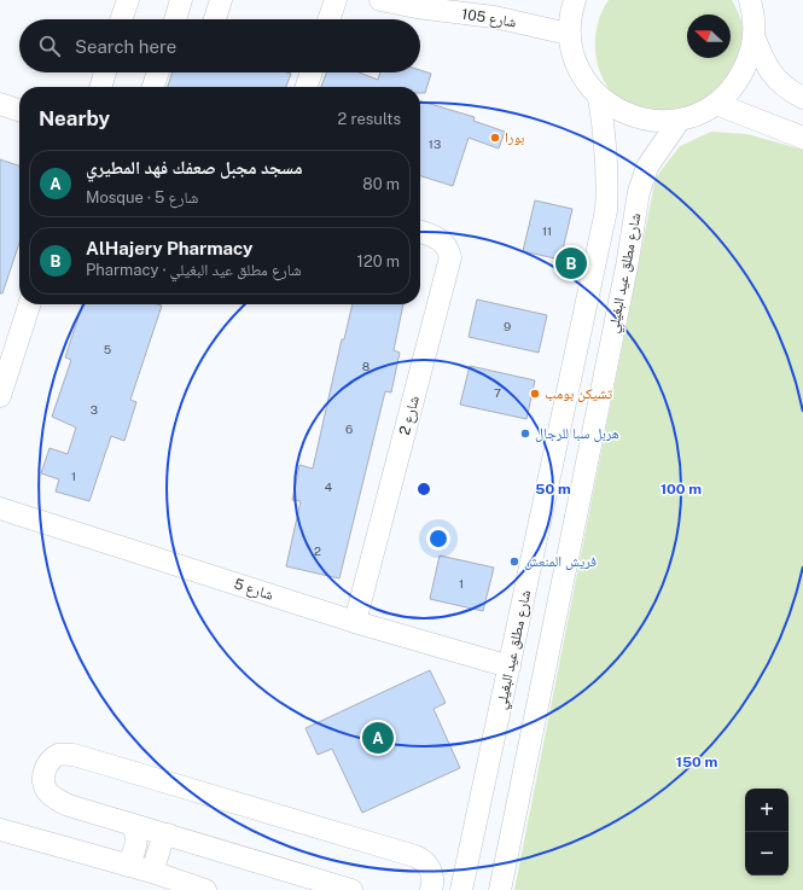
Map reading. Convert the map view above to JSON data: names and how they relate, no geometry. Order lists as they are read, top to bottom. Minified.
{"streets":{"street":["شارع 105","شارع مطلق عيد البغيلي","شارع 2","شارع 5"]},"crossings":[["شارع مطلق عيد البغيلي","شارع 5"],["شارع 2","شارع 5"]],"places":["بورا","تشيكن بومب","هربل سبا للرجال","فريش المنعش"],"house_numbers":["13","11","9","5","8","7","3","6","1","4","2","1"],"north":"left","page":{"search":"Search here","heading":["Nearby","2 results"],"list":[{"mark":"A","name":"مسجد مجبل صعفك فهد المطيري","note":"Mosque · شارع 5","value":"80 m"},{"mark":"B","name":"AlHajery Pharmacy","note":"Pharmacy · شارع مطلق عيد البغيلي","value":"120 m"}],"pins":["B","A"],"map_buttons":["+","−"]},"rings":["50 m","100 m","150 m"]}
